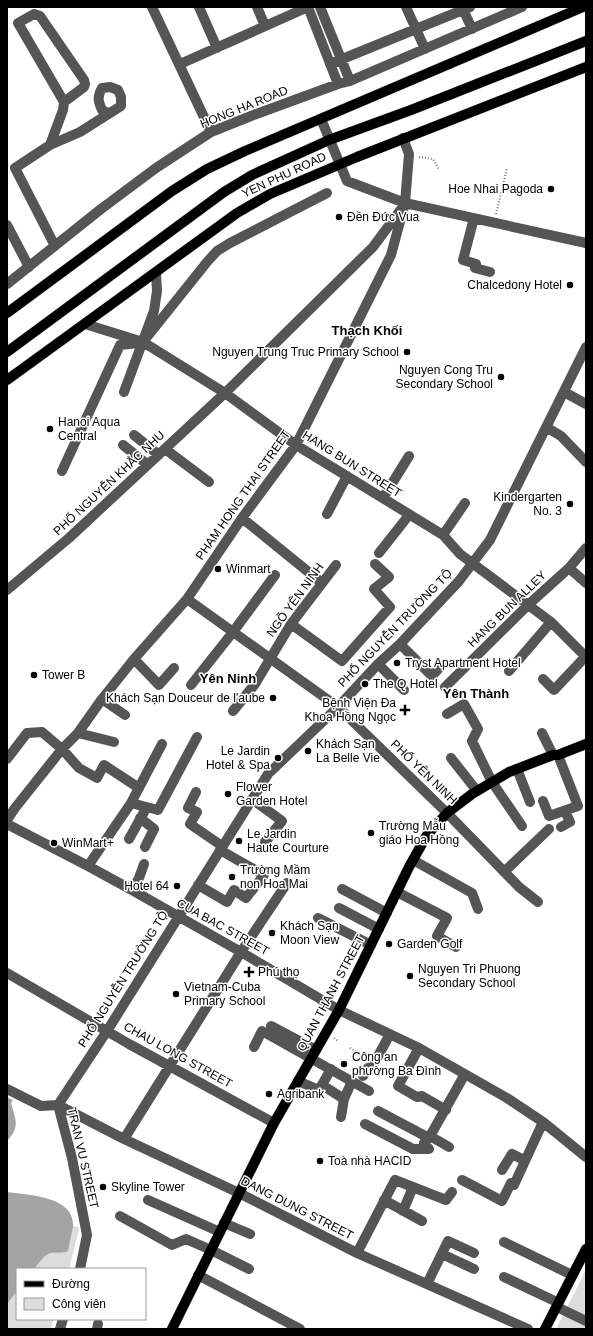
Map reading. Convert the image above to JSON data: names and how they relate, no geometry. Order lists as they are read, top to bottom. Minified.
{"streets":{"main road":["YEN PHU ROAD","QUAN THANH STREET"],"street":["HONG HA ROAD","HANG BUN STREET","PHỐ NGUYỄN KHẮC NHU","PHAM HONG THAI STREET","NGÕ YÊN NINH","HANG BUN ALLEY","PHỐ NGUYỄN TRƯỜNG TỘ","PHỐ YÊN NINH","CUA BAC STREET","CHAU LONG STREET","TRAN VU STREET","DANG DUNG STREET"]},"crossings":[["YEN PHU ROAD","HANG BUN STREET"],["YEN PHU ROAD","PHAM HONG THAI STREET"],["HANG BUN STREET","PHỐ NGUYỄN KHẮC NHU"],["HANG BUN STREET","PHAM HONG THAI STREET"],["HANG BUN STREET","HANG BUN ALLEY"],["HANG BUN STREET","PHỐ NGUYỄN TRƯỜNG TỘ"],["PHỐ NGUYỄN KHẮC NHU","PHAM HONG THAI STREET"],["PHAM HONG THAI STREET","PHỐ YÊN NINH"],["NGÕ YÊN NINH","PHỐ YÊN NINH"],["PHỐ NGUYỄN TRƯỜNG TỘ","PHỐ YÊN NINH"],["PHỐ NGUYỄN TRƯỜNG TỘ","CUA BAC STREET"],["PHỐ NGUYỄN TRƯỜNG TỘ","CHAU LONG STREET"],["PHỐ NGUYỄN TRƯỜNG TỘ","TRAN VU STREET"],["PHỐ NGUYỄN TRƯỜNG TỘ","DANG DUNG STREET"],["PHỐ YÊN NINH","QUAN THANH STREET"],["CUA BAC STREET","QUAN THANH STREET"],["QUAN THANH STREET","CHAU LONG STREET"],["QUAN THANH STREET","DANG DUNG STREET"],["TRAN VU STREET","DANG DUNG STREET"]],"districts":["Thạch Khối","Yên Ninh","Yên Thành"],"places":{"other":["Hoe Nhai Pagoda","Đền Đức Vua","Chalcedony Hotel","Nguyen Trung Truc Primary School","Nguyen Cong Tru Secondary School","Hanoi Aqua Central","Kindergarten No. 3","Winmart","Tryst Apartment Hotel","Tower B","The Q Hotel","Khách Sạn Douceur de l'aube","Khách Sạn La Belle Vie","Le Jardin Hotel & Spa","Flower Garden Hotel","Trường Mẫu giáo Hoa Hồng","Le Jardin Haute Courture","WinMart+","Trường Mầm non Hoa Mai","Hotel 64","Khách Sạn Moon View","Garden Golf","Nguyen Tri Phuong Secondary School","Vietnam-Cuba Primary School","Công an phường Ba Đình","Agribank","Toà nhà HACID","Skyline Tower"],"health":["Bệnh Viện Đa Khoa Hồng Ngọc","Phú thọ"]},"legend":["Đường","Công viên"]}
